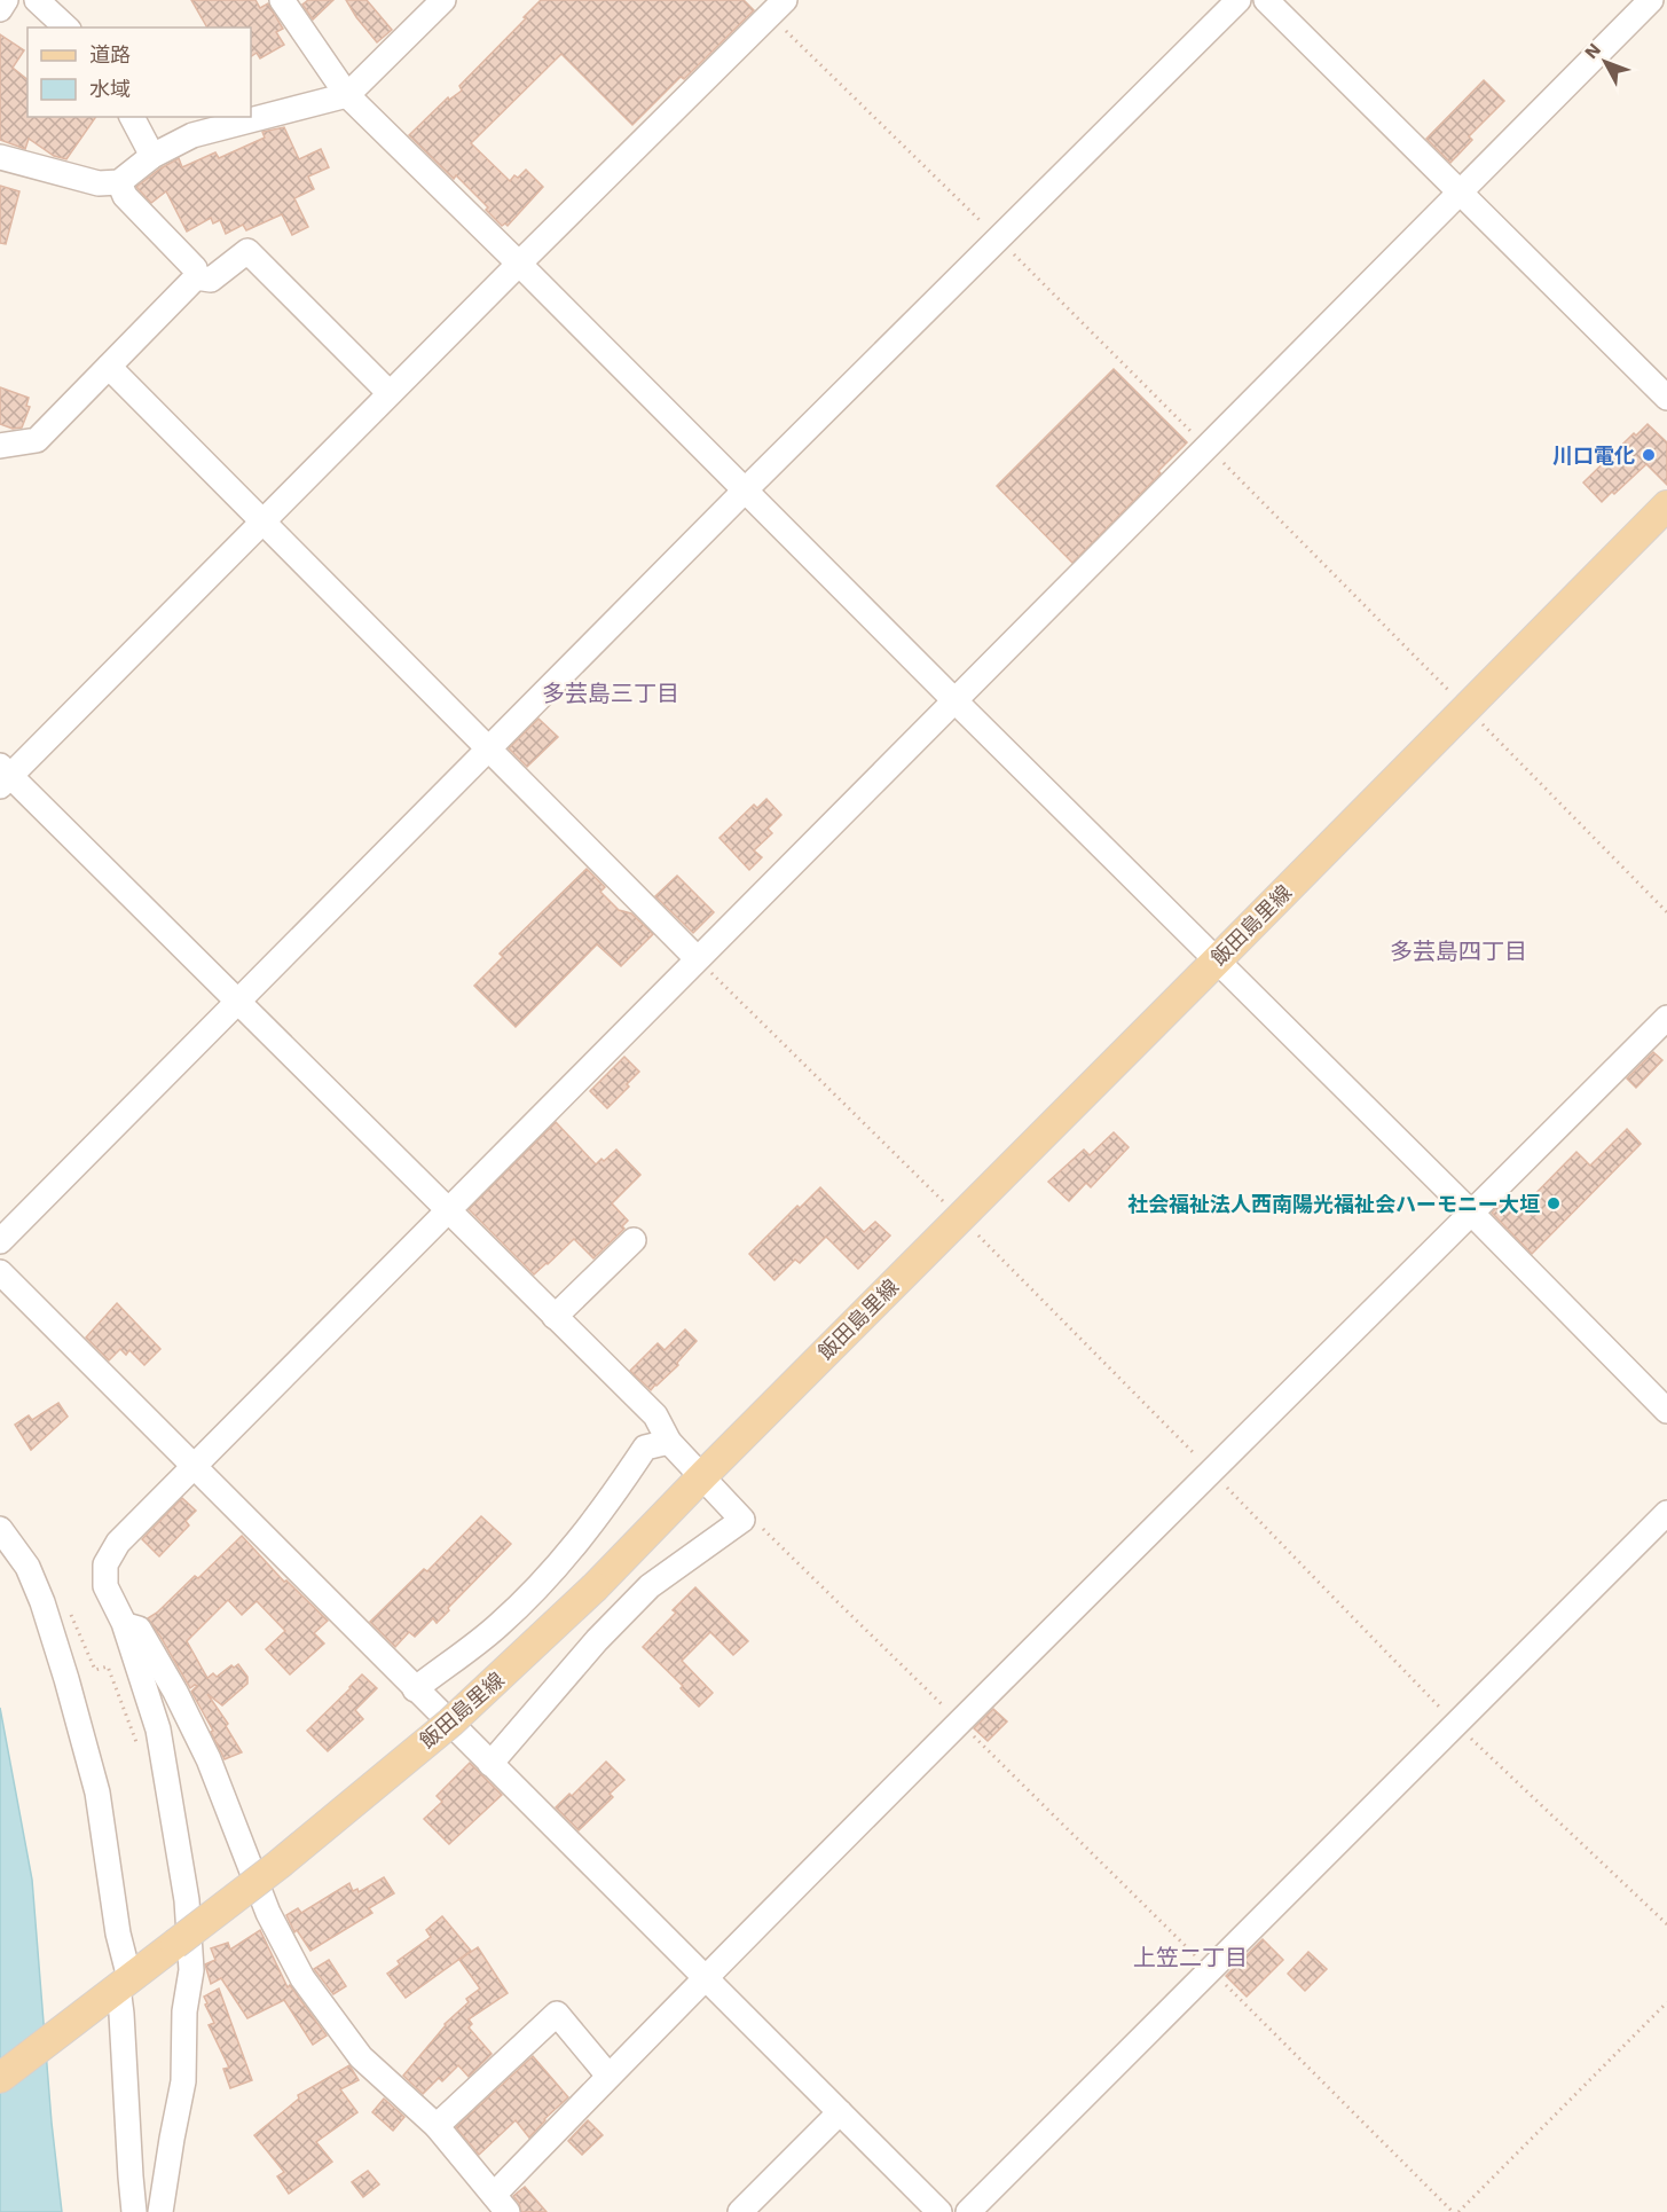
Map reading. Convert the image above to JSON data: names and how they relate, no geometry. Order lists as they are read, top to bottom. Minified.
{"streets":{"main road":["飯田島里線"]},"districts":["多芸島三丁目","多芸島四丁目","上笠二丁目"],"places":["川口電化","社会福祉法人西南陽光福祉会ハーモニー大垣"],"legend":["道路","水域"],"north":"top left"}
